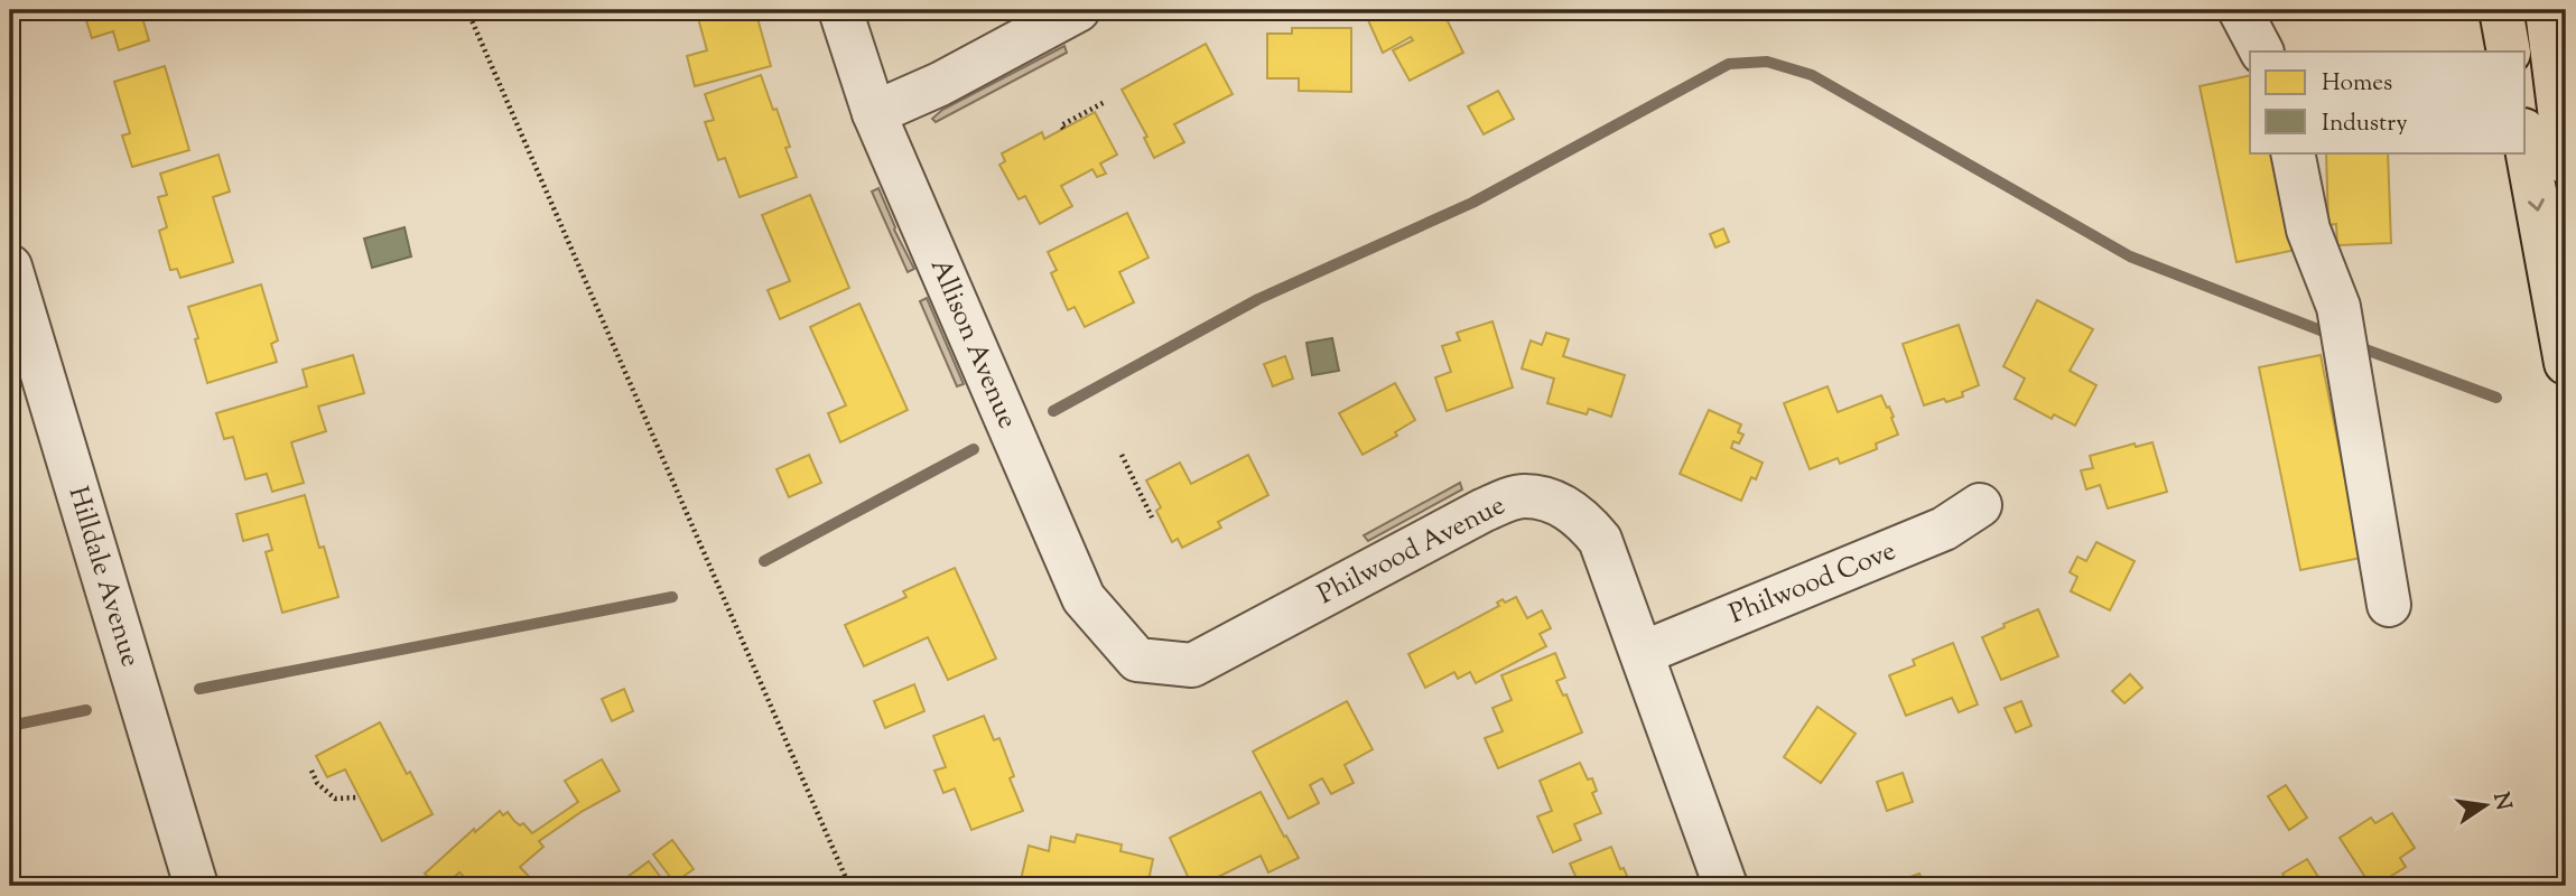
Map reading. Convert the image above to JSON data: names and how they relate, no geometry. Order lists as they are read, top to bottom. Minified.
{"streets":{"street":["Allison Avenue","Philwood Avenue","Hilldale Avenue","Philwood Cove"]},"crossings":[["Allison Avenue","Philwood Avenue"],["Philwood Avenue","Philwood Cove"]],"legend":["Homes","Industry"],"north":"right"}
